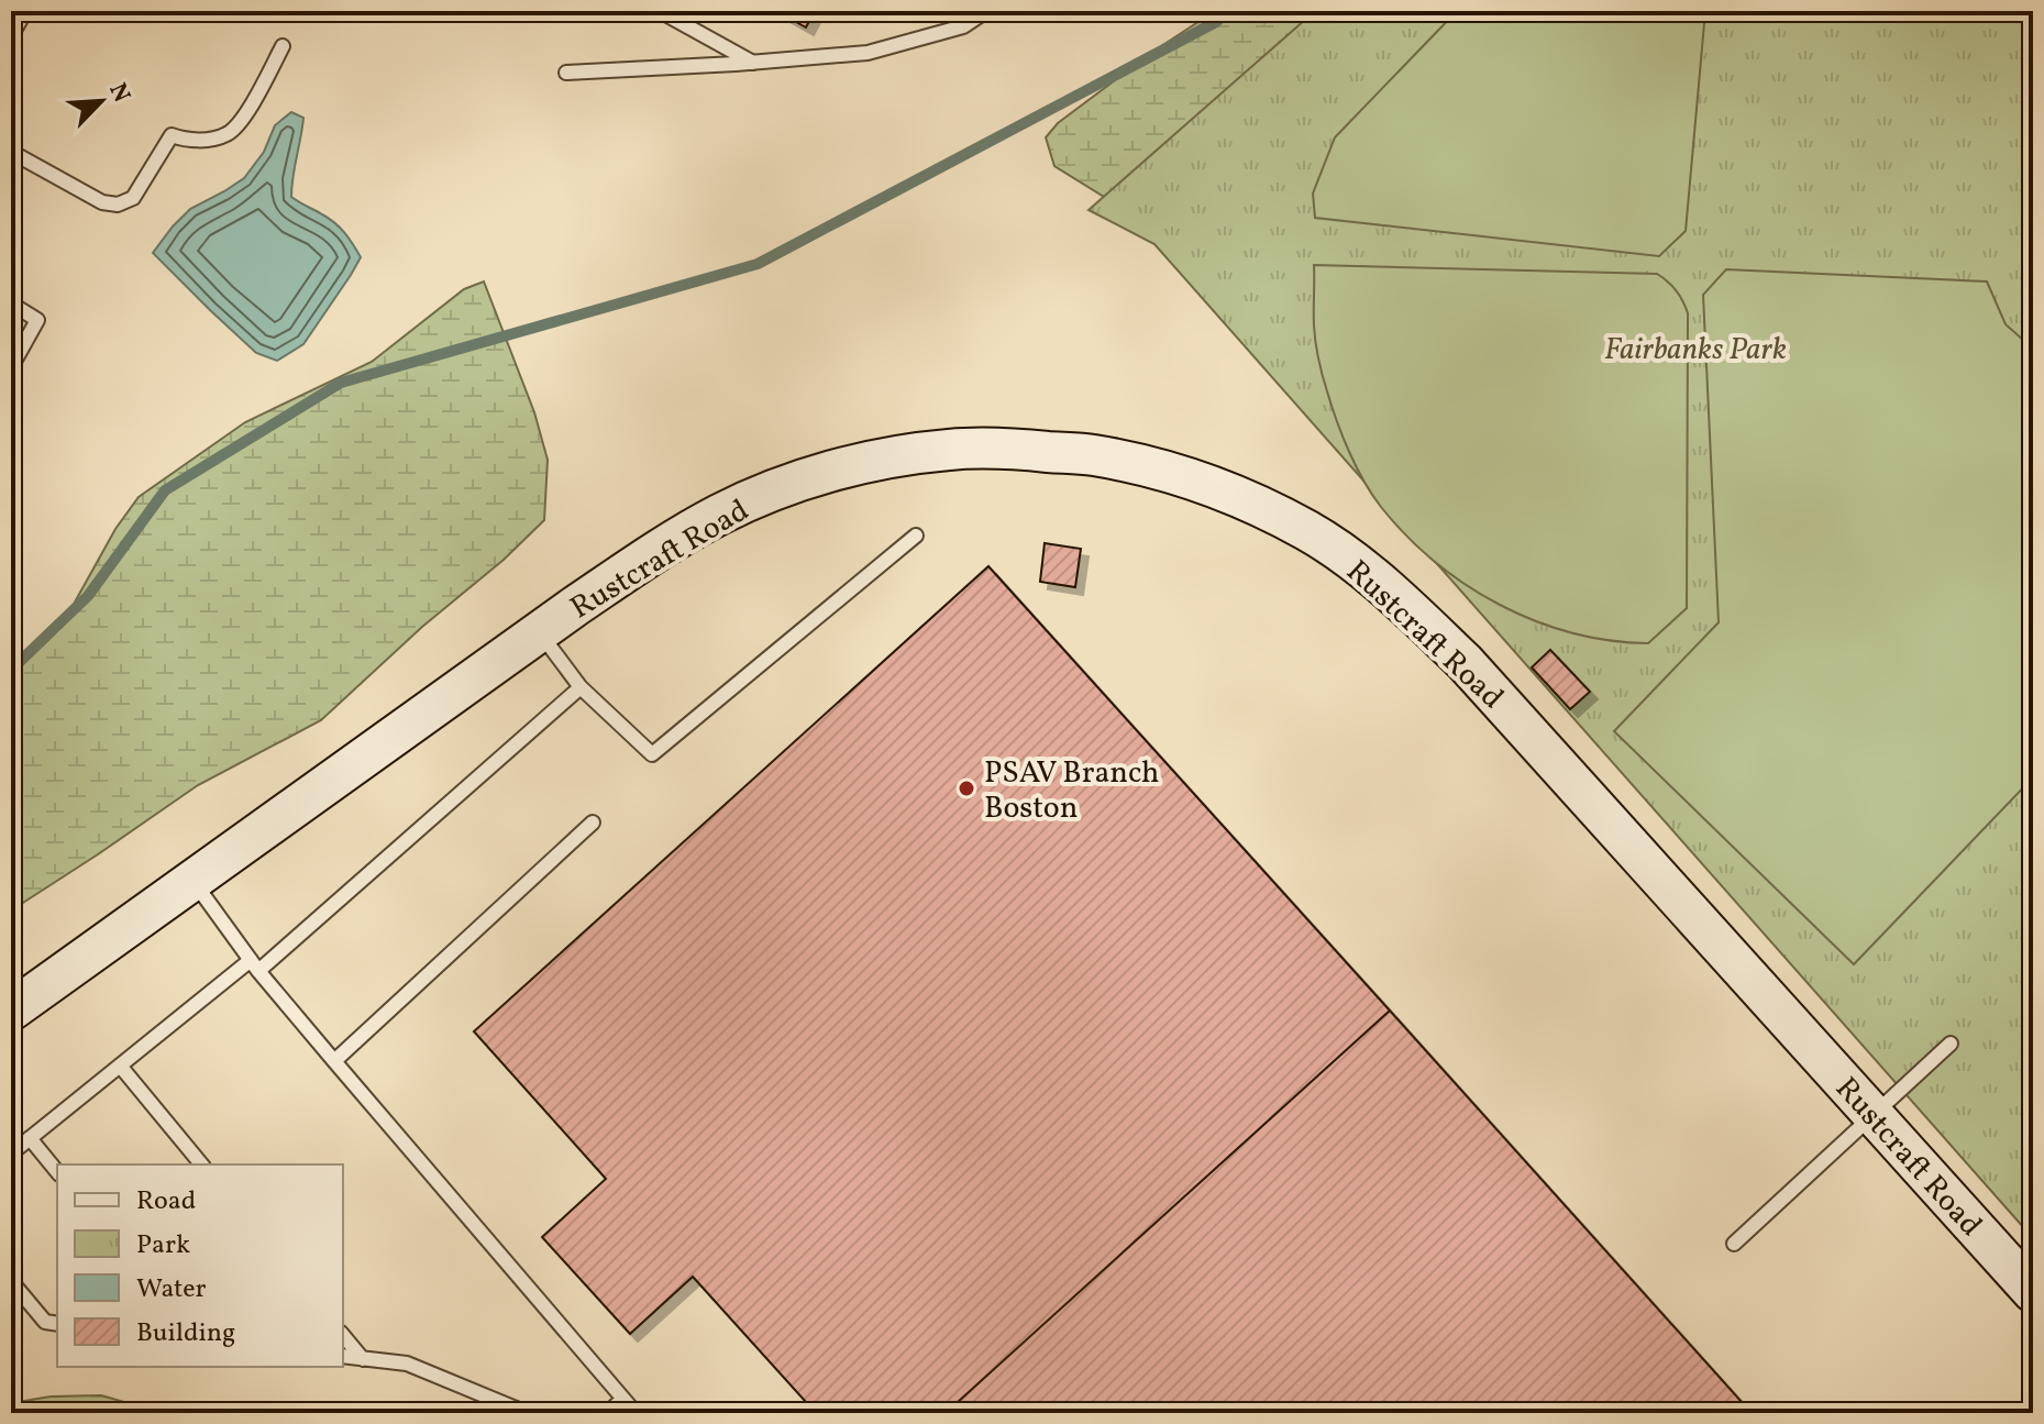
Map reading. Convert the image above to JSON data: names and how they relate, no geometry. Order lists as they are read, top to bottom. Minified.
{"streets":{"main road":["Rustcraft Road"]},"parks":["Fairbanks Park"],"places":["PSAV Branch Boston"],"legend":["Road","Park","Water","Building"],"north":"top right"}
